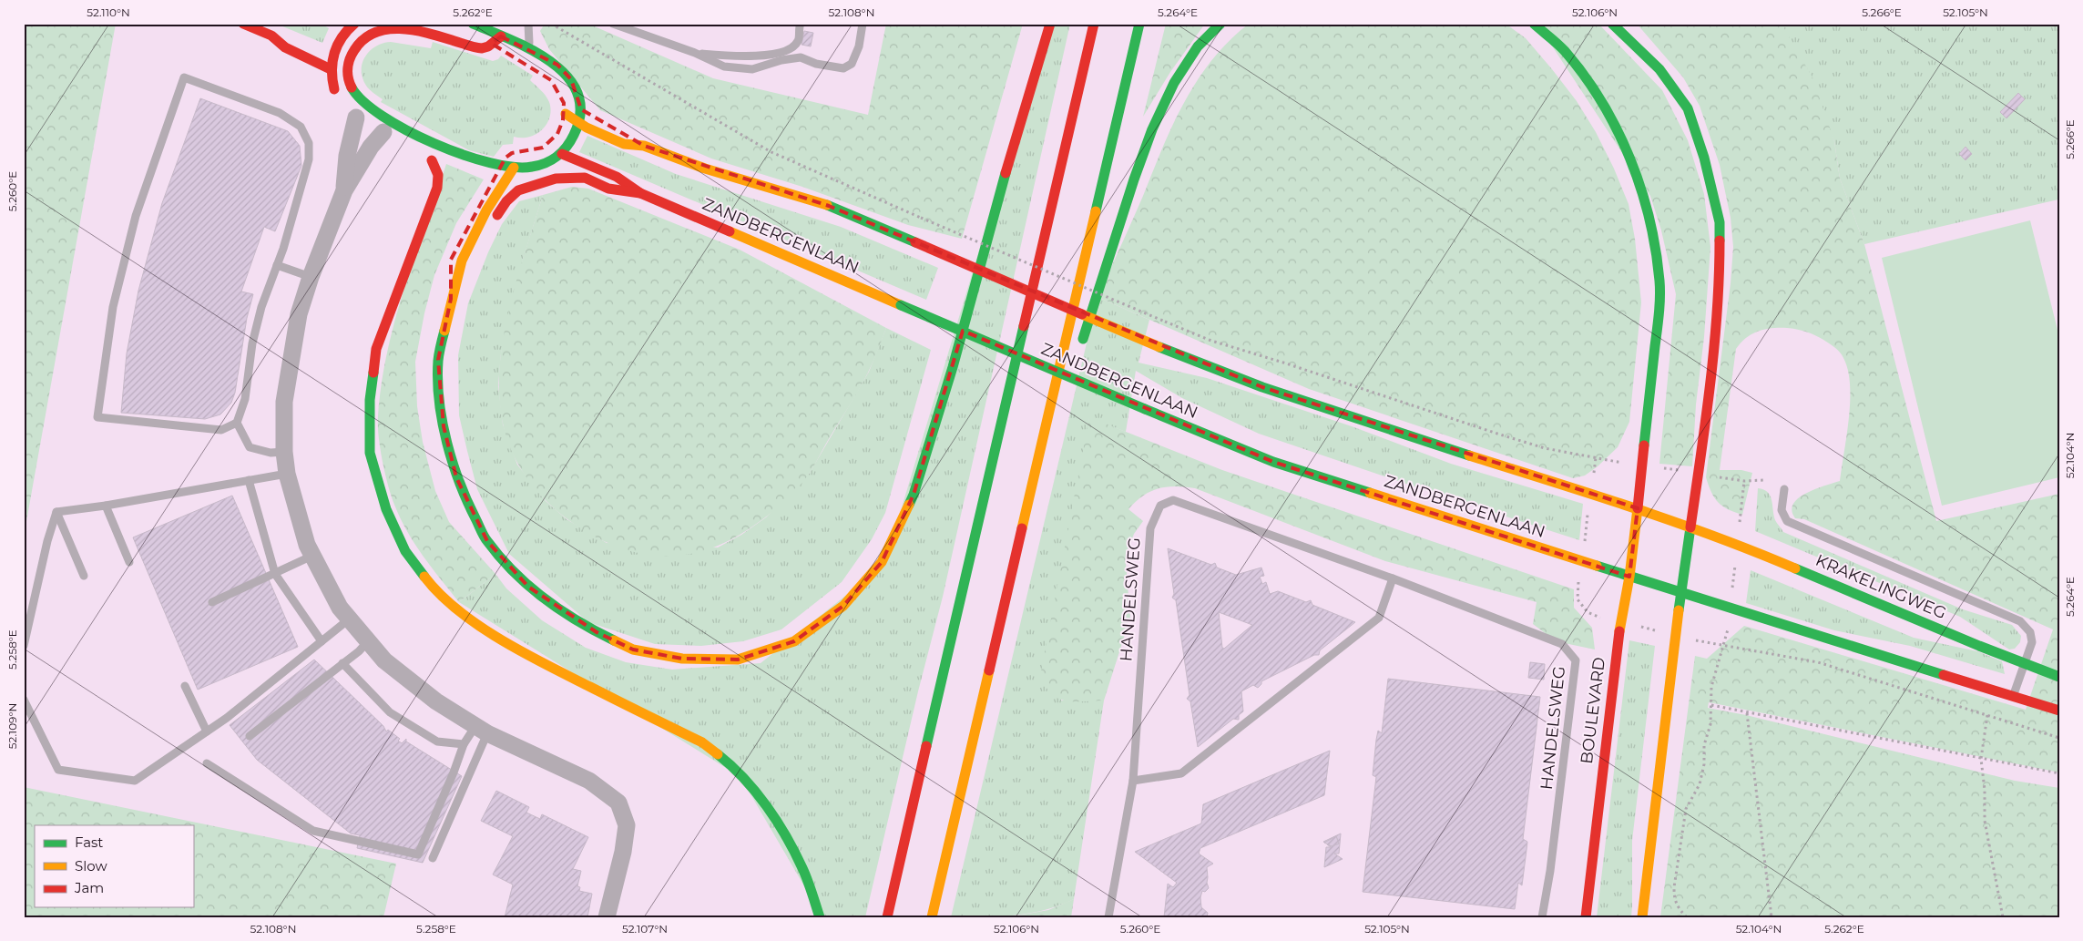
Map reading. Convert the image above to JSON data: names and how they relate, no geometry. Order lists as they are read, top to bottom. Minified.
{"streets":{"main road":["ZANDBERGENLAAN","KRAKELINGWEG","BOULEVARD"],"lane":["HANDELSWEG"]},"crossings":[["ZANDBERGENLAAN","KRAKELINGWEG"],["ZANDBERGENLAAN","BOULEVARD"]],"legend":["Fast","Slow","Jam"],"coordinates":["52.110°N","5.262°E","52.108°N","5.264°E","52.106°N","5.266°E","52.105°N","5.260°E","52.104°N","5.258°E","52.109°N","52.107°N"]}
